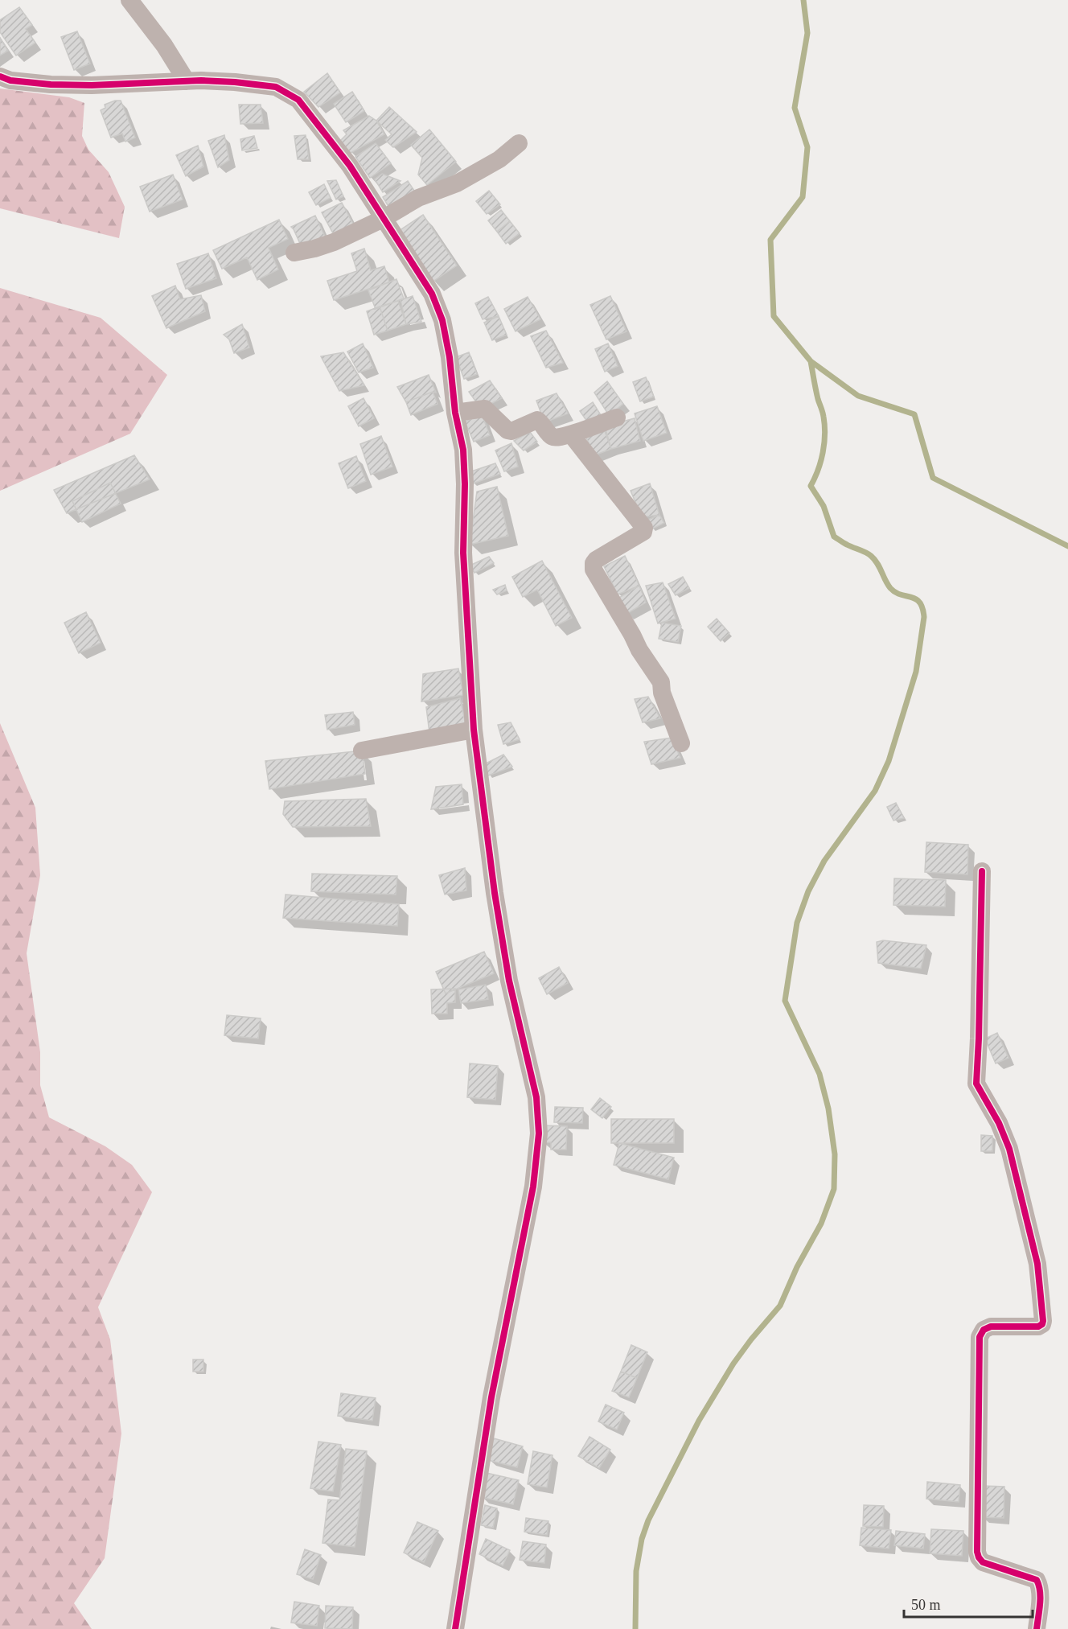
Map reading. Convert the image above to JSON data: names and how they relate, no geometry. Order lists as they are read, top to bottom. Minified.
{"scale_bar":"50 m"}
